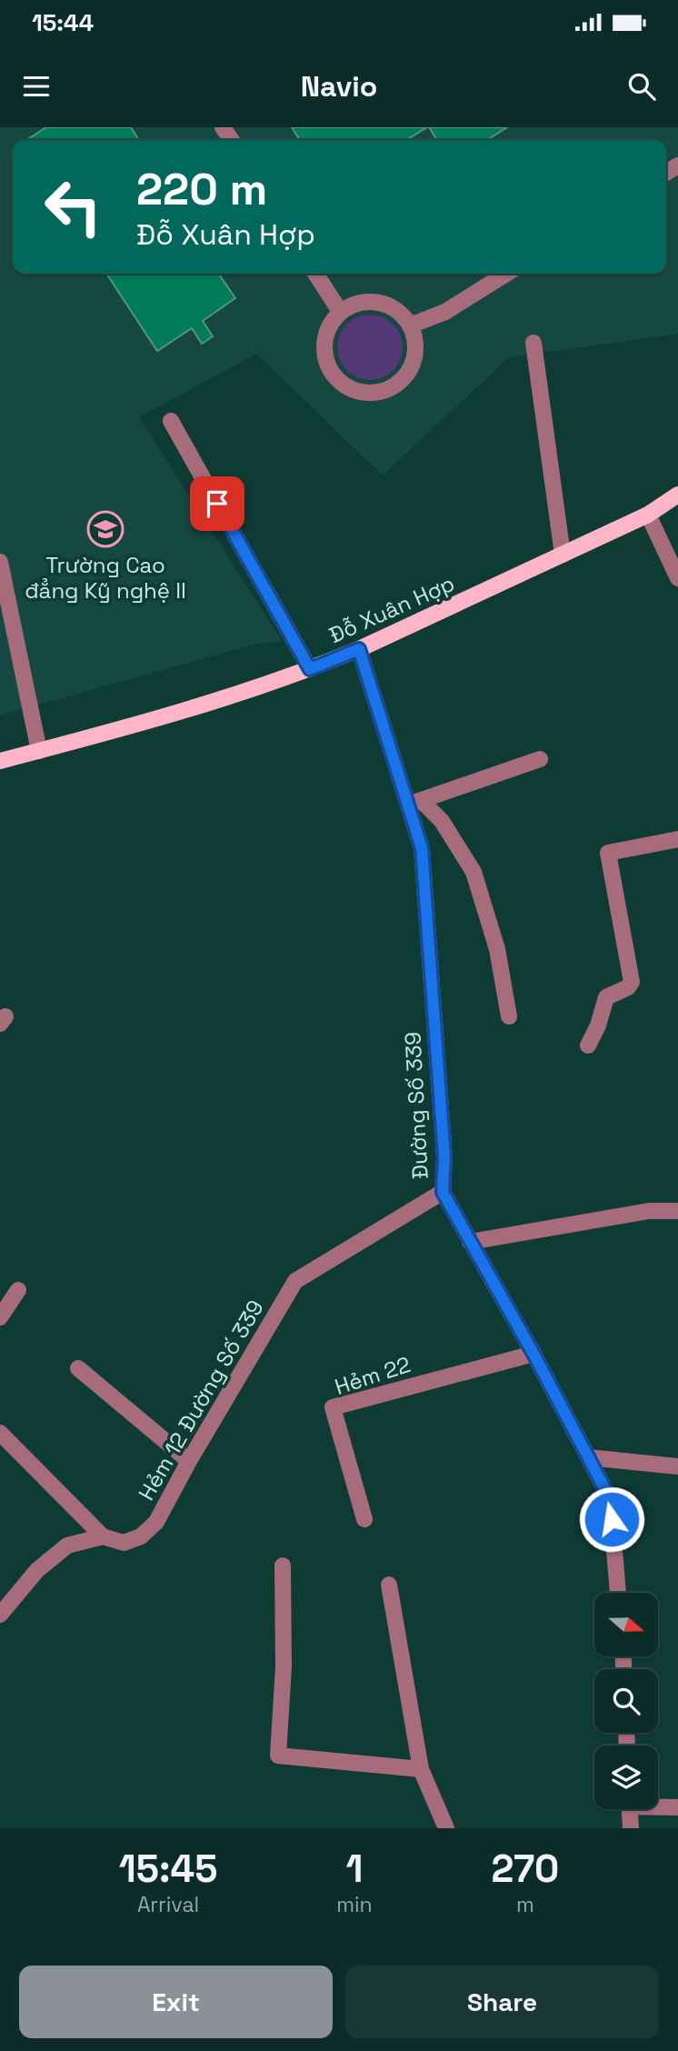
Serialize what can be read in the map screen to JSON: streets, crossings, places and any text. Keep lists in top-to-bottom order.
{
  "streets": {
    "main road": ["Đỗ Xuân Hợp"],
    "street": ["Đường Số 339", "Hẻm 22", "Hẻm 12 Đường Số 339"]
  },
  "crossings": [
    ["Đỗ Xuân Hợp", "Đường Số 339"],
    ["Đường Số 339", "Hẻm 22"],
    ["Đường Số 339", "Hẻm 12 Đường Số 339"]
  ],
  "places": {
    "school or university": ["Trường Cao đẳng Kỹ nghệ II"]
  },
  "north": "right",
  "page": {
    "status": "15:44",
    "header": "Navio",
    "turn": ["220 m", "Đỗ Xuân Hợp"],
    "eta": [
      "15:45",
      "Arrival",
      "1",
      "min",
      "270",
      "m"
    ],
    "buttons": ["Exit", "Share"]
  }
}
